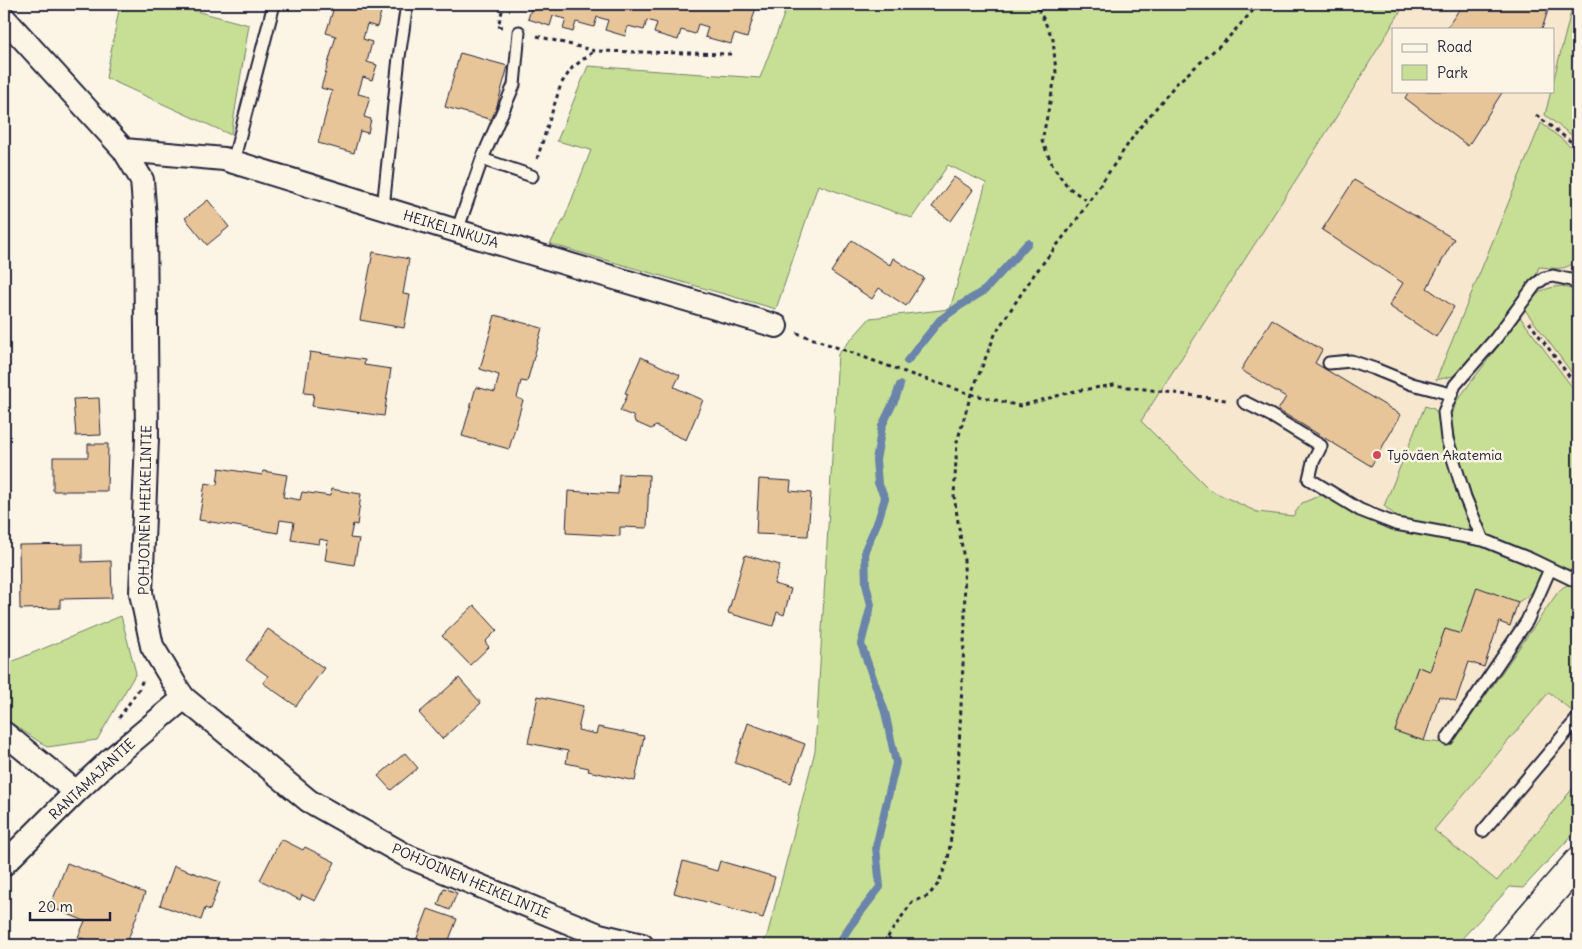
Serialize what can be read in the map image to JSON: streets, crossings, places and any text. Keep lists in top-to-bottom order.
{
  "streets": {
    "street": ["HEIKELINKUJA", "POHJOINEN HEIKELINTIE", "RANTAMAJANTIE"]
  },
  "crossings": [
    ["HEIKELINKUJA", "POHJOINEN HEIKELINTIE"],
    ["POHJOINEN HEIKELINTIE", "RANTAMAJANTIE"]
  ],
  "places": ["Työväen Akatemia"],
  "legend": ["Road", "Park"],
  "scale_bar": "20 m"
}
